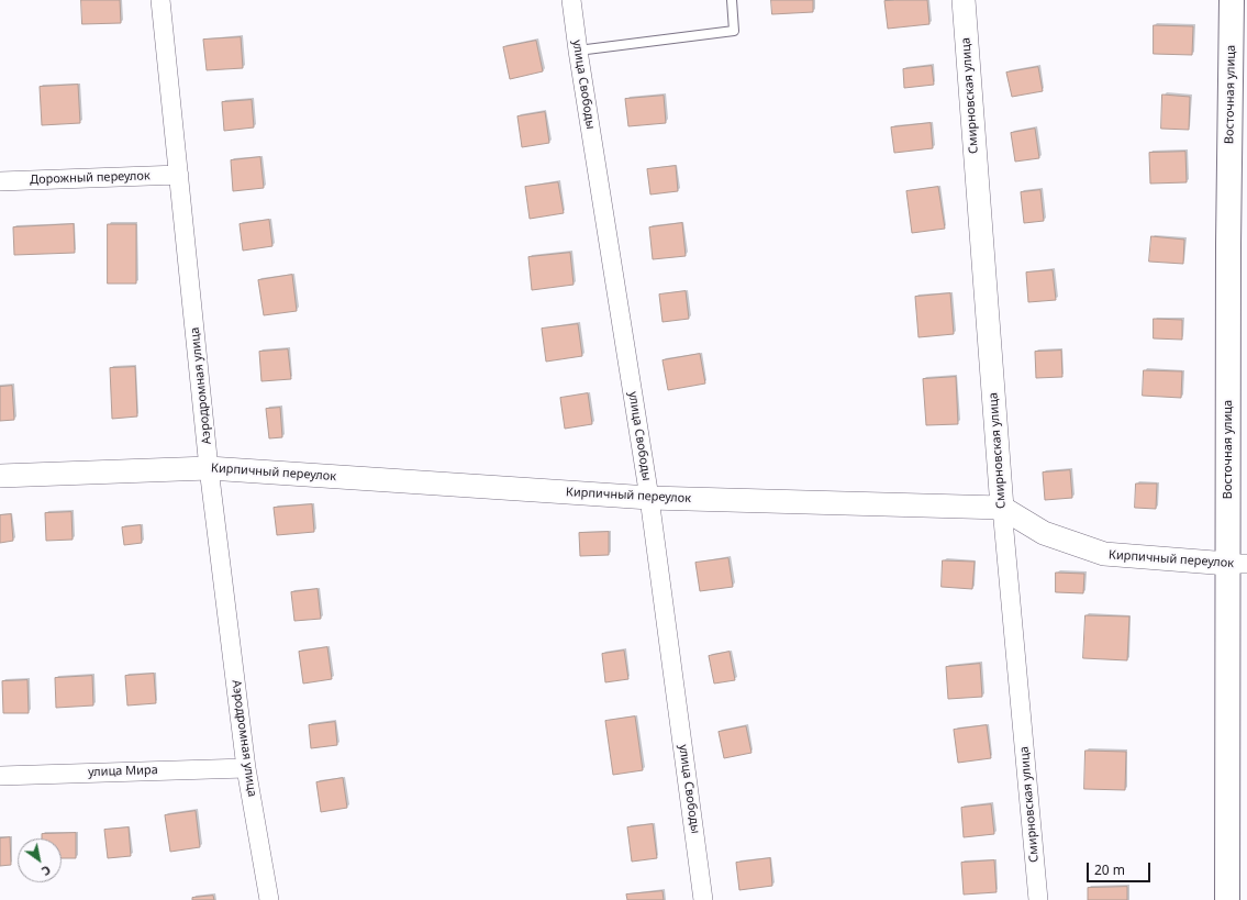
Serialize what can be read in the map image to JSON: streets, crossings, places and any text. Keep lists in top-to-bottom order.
{
  "streets": {
    "main road": ["Восточная улица"],
    "street": [
      "улица Свободы",
      "Смирновская улица",
      "Дорожный переулок",
      "Аэродромная улица",
      "Кирпичный переулок",
      "улица Мира"
    ]
  },
  "crossings": [
    ["улица Свободы", "Кирпичный переулок"],
    ["Восточная улица", "Кирпичный переулок"],
    ["Смирновская улица", "Кирпичный переулок"],
    ["Дорожный переулок", "Аэродромная улица"],
    ["Аэродромная улица", "Кирпичный переулок"],
    ["Аэродромная улица", "улица Мира"]
  ],
  "scale_bar": "20 m",
  "north": "bottom right"
}
